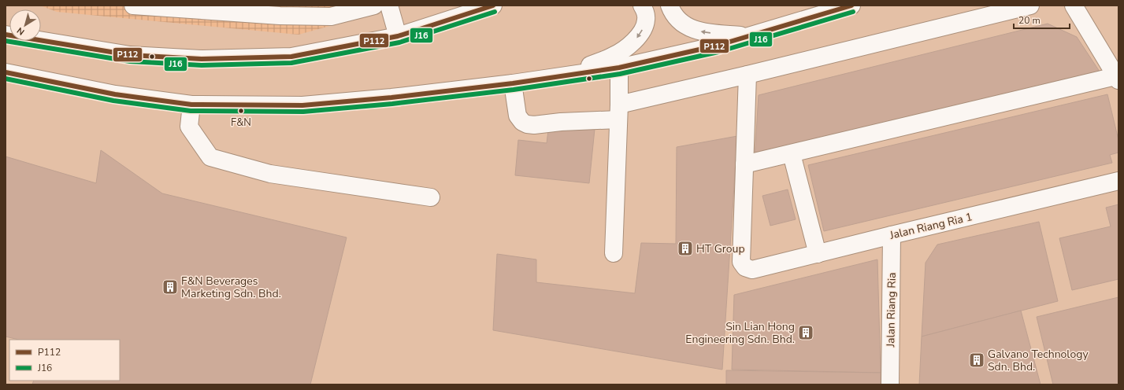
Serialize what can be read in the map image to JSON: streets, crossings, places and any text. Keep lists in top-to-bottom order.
{
  "streets": {
    "main road": ["Jalan Riang Ria 1", "Jalan Riang Ria"]
  },
  "crossings": [
    ["Jalan Riang Ria 1", "Jalan Riang Ria"]
  ],
  "places": {
    "other": ["F&N"],
    "building": [
      "HT Group",
      "F&N Beverages Marketing Sdn. Bhd.",
      "Sin Lian Hong Engineering Sdn. Bhd.",
      "Galvano Technology Sdn. Bhd."
    ]
  },
  "lines": ["transit line P112", "transit line J16"],
  "legend": ["P112", "J16"],
  "scale_bar": "20 m",
  "north": "bottom left"
}
